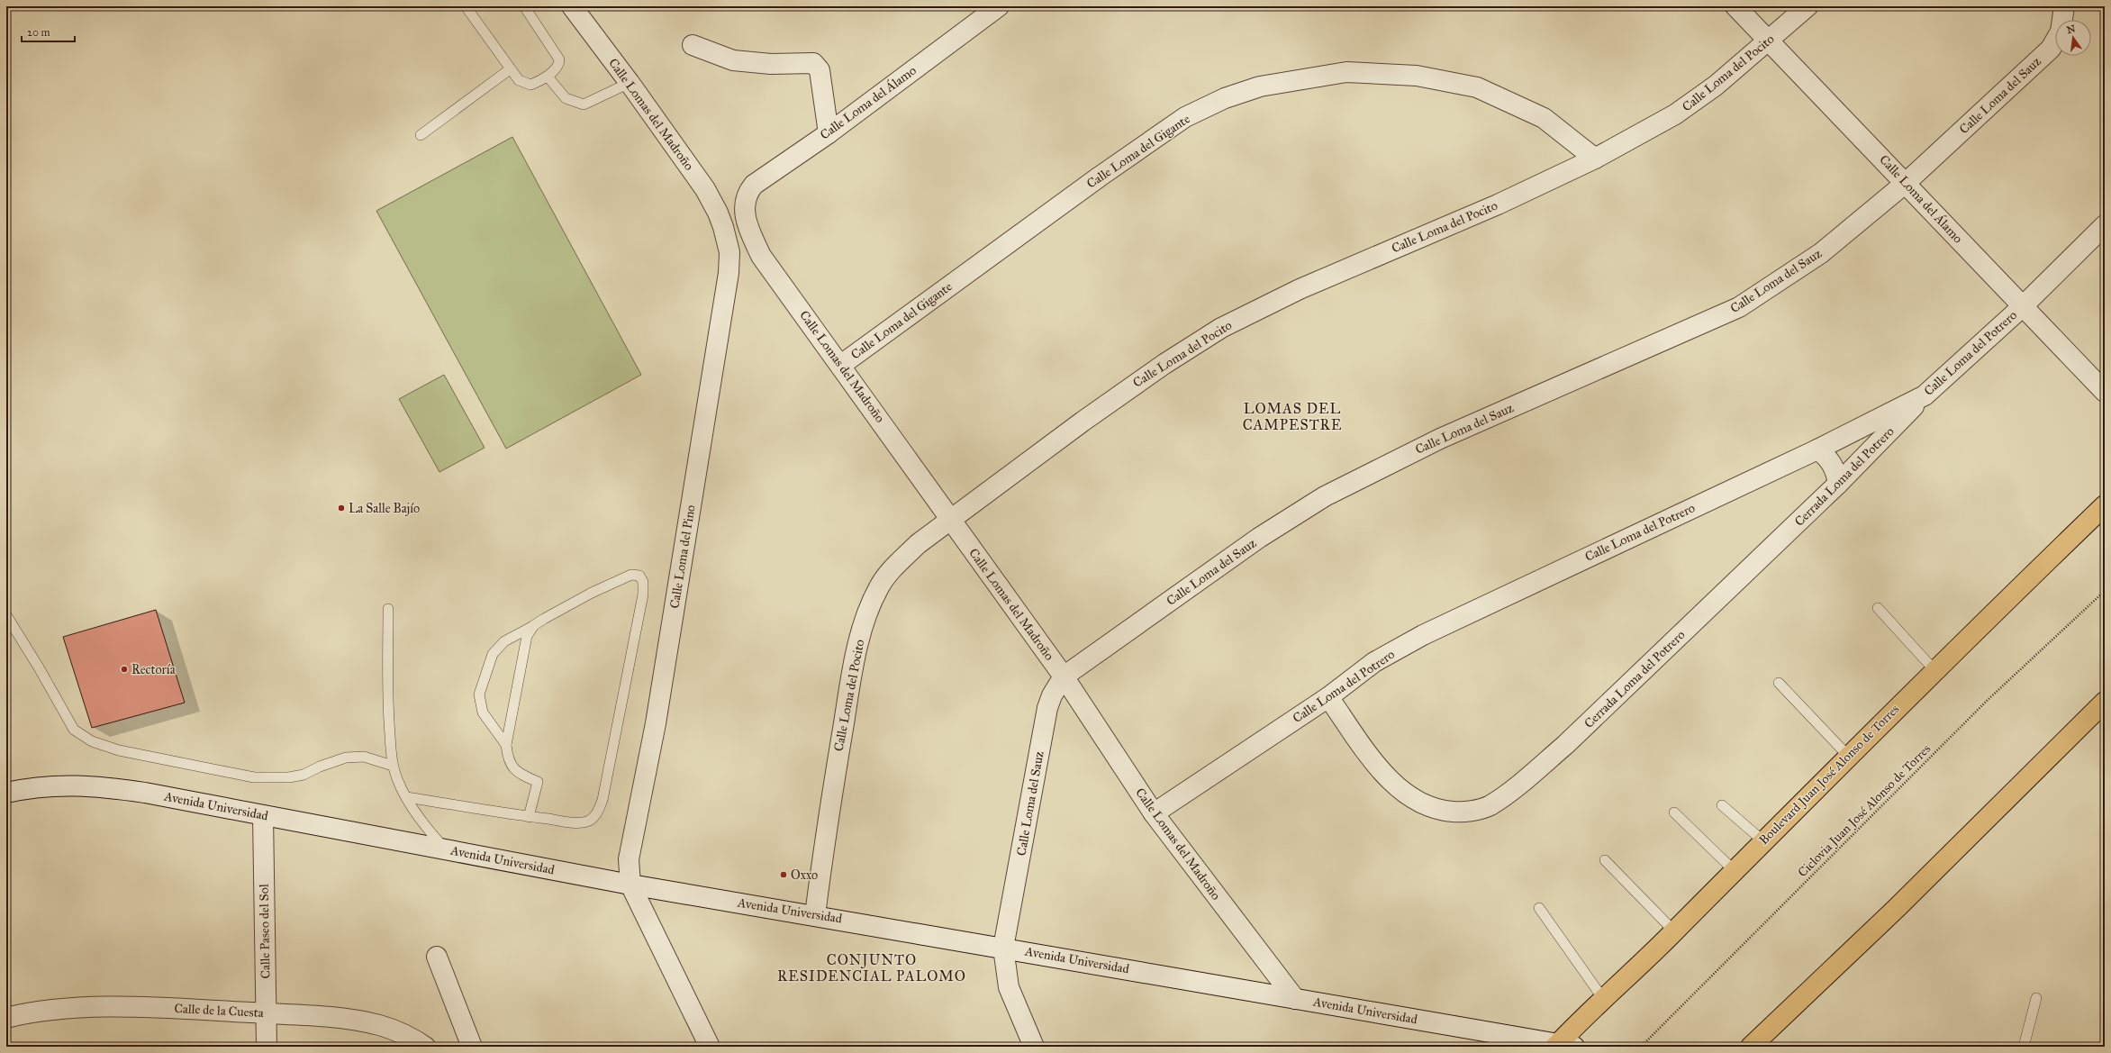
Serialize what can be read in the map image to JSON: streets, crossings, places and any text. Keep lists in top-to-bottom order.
{
  "streets": {
    "main road": ["Boulevard Juan José Alonso de Torres"],
    "street": [
      "Calle Loma del Pocito",
      "Calle Loma del Sauz",
      "Calle Loma del Álamo",
      "Calle Lomas del Madroño",
      "Calle Loma del Gigante",
      "Calle Loma del Potrero",
      "Cerrada Loma del Potrero",
      "Calle Loma del Pino",
      "Avenida Universidad",
      "Calle Paseo del Sol",
      "Calle de la Cuesta"
    ],
    "path": ["Ciclovia Juan José Alonso de Torres"]
  },
  "crossings": [
    ["Calle Loma del Pocito", "Calle Loma del Álamo"],
    ["Calle Loma del Pocito", "Calle Lomas del Madroño"],
    ["Calle Loma del Pocito", "Calle Loma del Gigante"],
    ["Calle Loma del Pocito", "Avenida Universidad"],
    ["Calle Loma del Sauz", "Calle Loma del Álamo"],
    ["Calle Loma del Sauz", "Calle Lomas del Madroño"],
    ["Calle Loma del Sauz", "Avenida Universidad"],
    ["Calle Loma del Álamo", "Calle Lomas del Madroño"],
    ["Calle Loma del Álamo", "Calle Loma del Potrero"],
    ["Calle Lomas del Madroño", "Calle Loma del Gigante"],
    ["Calle Lomas del Madroño", "Calle Loma del Potrero"],
    ["Calle Lomas del Madroño", "Calle Loma del Pino"],
    ["Calle Lomas del Madroño", "Avenida Universidad"],
    ["Calle Loma del Potrero", "Cerrada Loma del Potrero"],
    ["Calle Loma del Pino", "Avenida Universidad"],
    ["Boulevard Juan José Alonso de Torres", "Avenida Universidad"],
    ["Avenida Universidad", "Calle Paseo del Sol"],
    ["Calle Paseo del Sol", "Calle de la Cuesta"]
  ],
  "districts": ["LOMAS DEL CAMPESTRE", "CONJUNTO RESIDENCIAL PALOMO"],
  "places": ["La Salle Bajío", "Rectoría", "Oxxo"],
  "scale_bar": "20 m",
  "north": "top"
}
